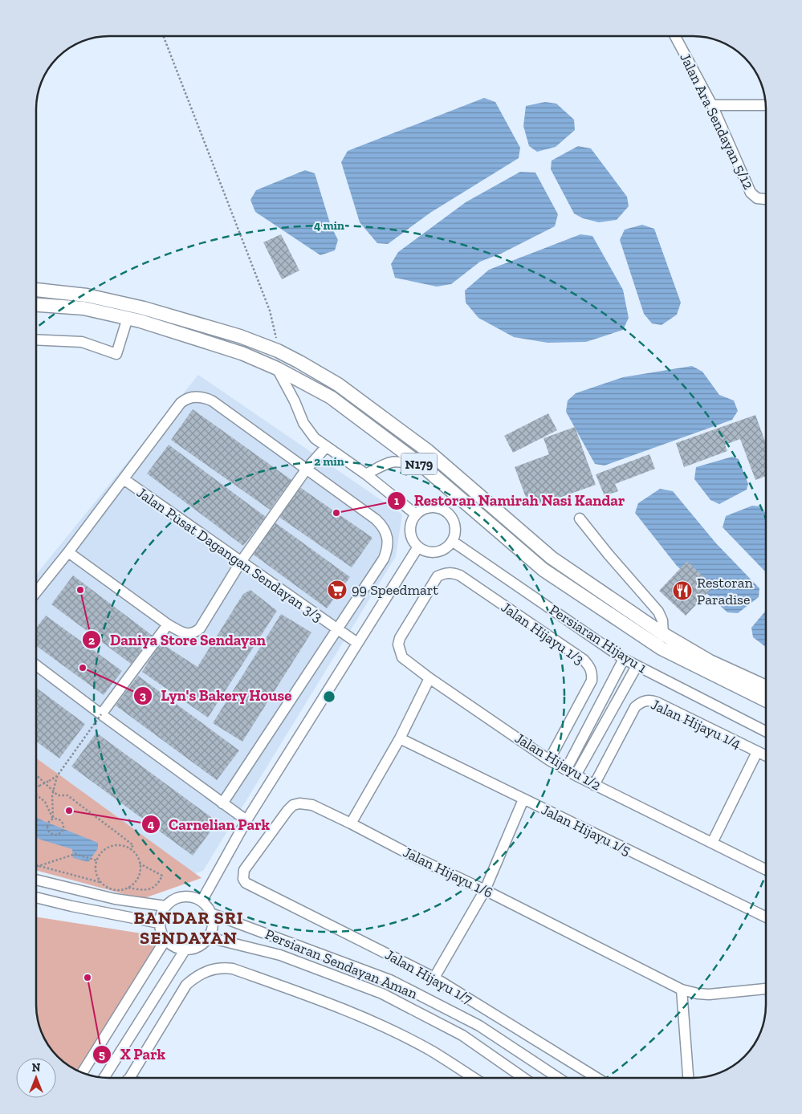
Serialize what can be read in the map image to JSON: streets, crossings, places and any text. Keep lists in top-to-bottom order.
{
  "streets": {
    "main road": ["N179"],
    "street": [
      "Jalan Ara Sendayan 5/12",
      "Jalan Pusat Dagangan Sendayan 3/3",
      "Jalan Hijayu 1/3",
      "Persiaran Hijayu 1",
      "Jalan Hijayu 1/4",
      "Jalan Hijayu 1/2",
      "Jalan Hijayu 1/5",
      "Jalan Hijayu 1/6",
      "Persiaran Sendayan Aman",
      "Jalan Hijayu 1/7"
    ]
  },
  "crossings": [
    ["Jalan Hijayu 1/3", "Jalan Hijayu 1/2"],
    ["Jalan Hijayu 1/4", "Jalan Hijayu 1/2"],
    ["Jalan Hijayu 1/6", "Jalan Hijayu 1/7"]
  ],
  "districts": ["BANDAR SRI SENDAYAN"],
  "places": {
    "other": [
      "Restoran Namirah Nasi Kandar",
      "Daniya Store Sendayan",
      "Lyn's Bakery House",
      "Carnelian Park",
      "X Park"
    ],
    "supermarket": ["99 Speedmart"],
    "restaurant": ["Restoran Paradise"]
  },
  "north": "top",
  "rings": ["4 min", "2 min"]
}
